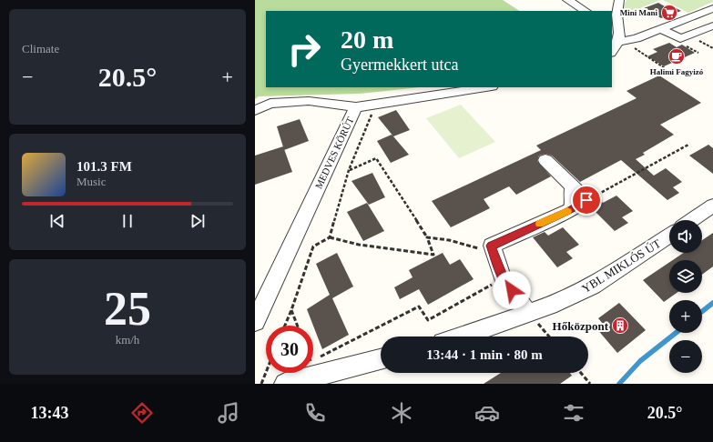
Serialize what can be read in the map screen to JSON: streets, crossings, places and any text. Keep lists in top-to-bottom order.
{
  "streets": {
    "street": ["MEDVES KÖRÚT", "YBL MIKLÓS ÚT"]
  },
  "places": {
    "supermarket": ["Mini Mani"],
    "cafe": ["Halimi Fagyizó"],
    "building": ["Hőközpont"]
  },
  "page": {
    "tile": [
      "Climate",
      ["25", "km/h"]
    ],
    "turn": ["20 m", "Gyermekkert utca"],
    "heat": ["−", "20.5°", "+"],
    "song": ["101.3 FM", "Music"],
    "map_buttons": ["+", "−"],
    "limit": "30",
    "trip": "13:44 · 1 min · 80 m",
    "tabs": ["13:43", "20.5°"]
  }
}
